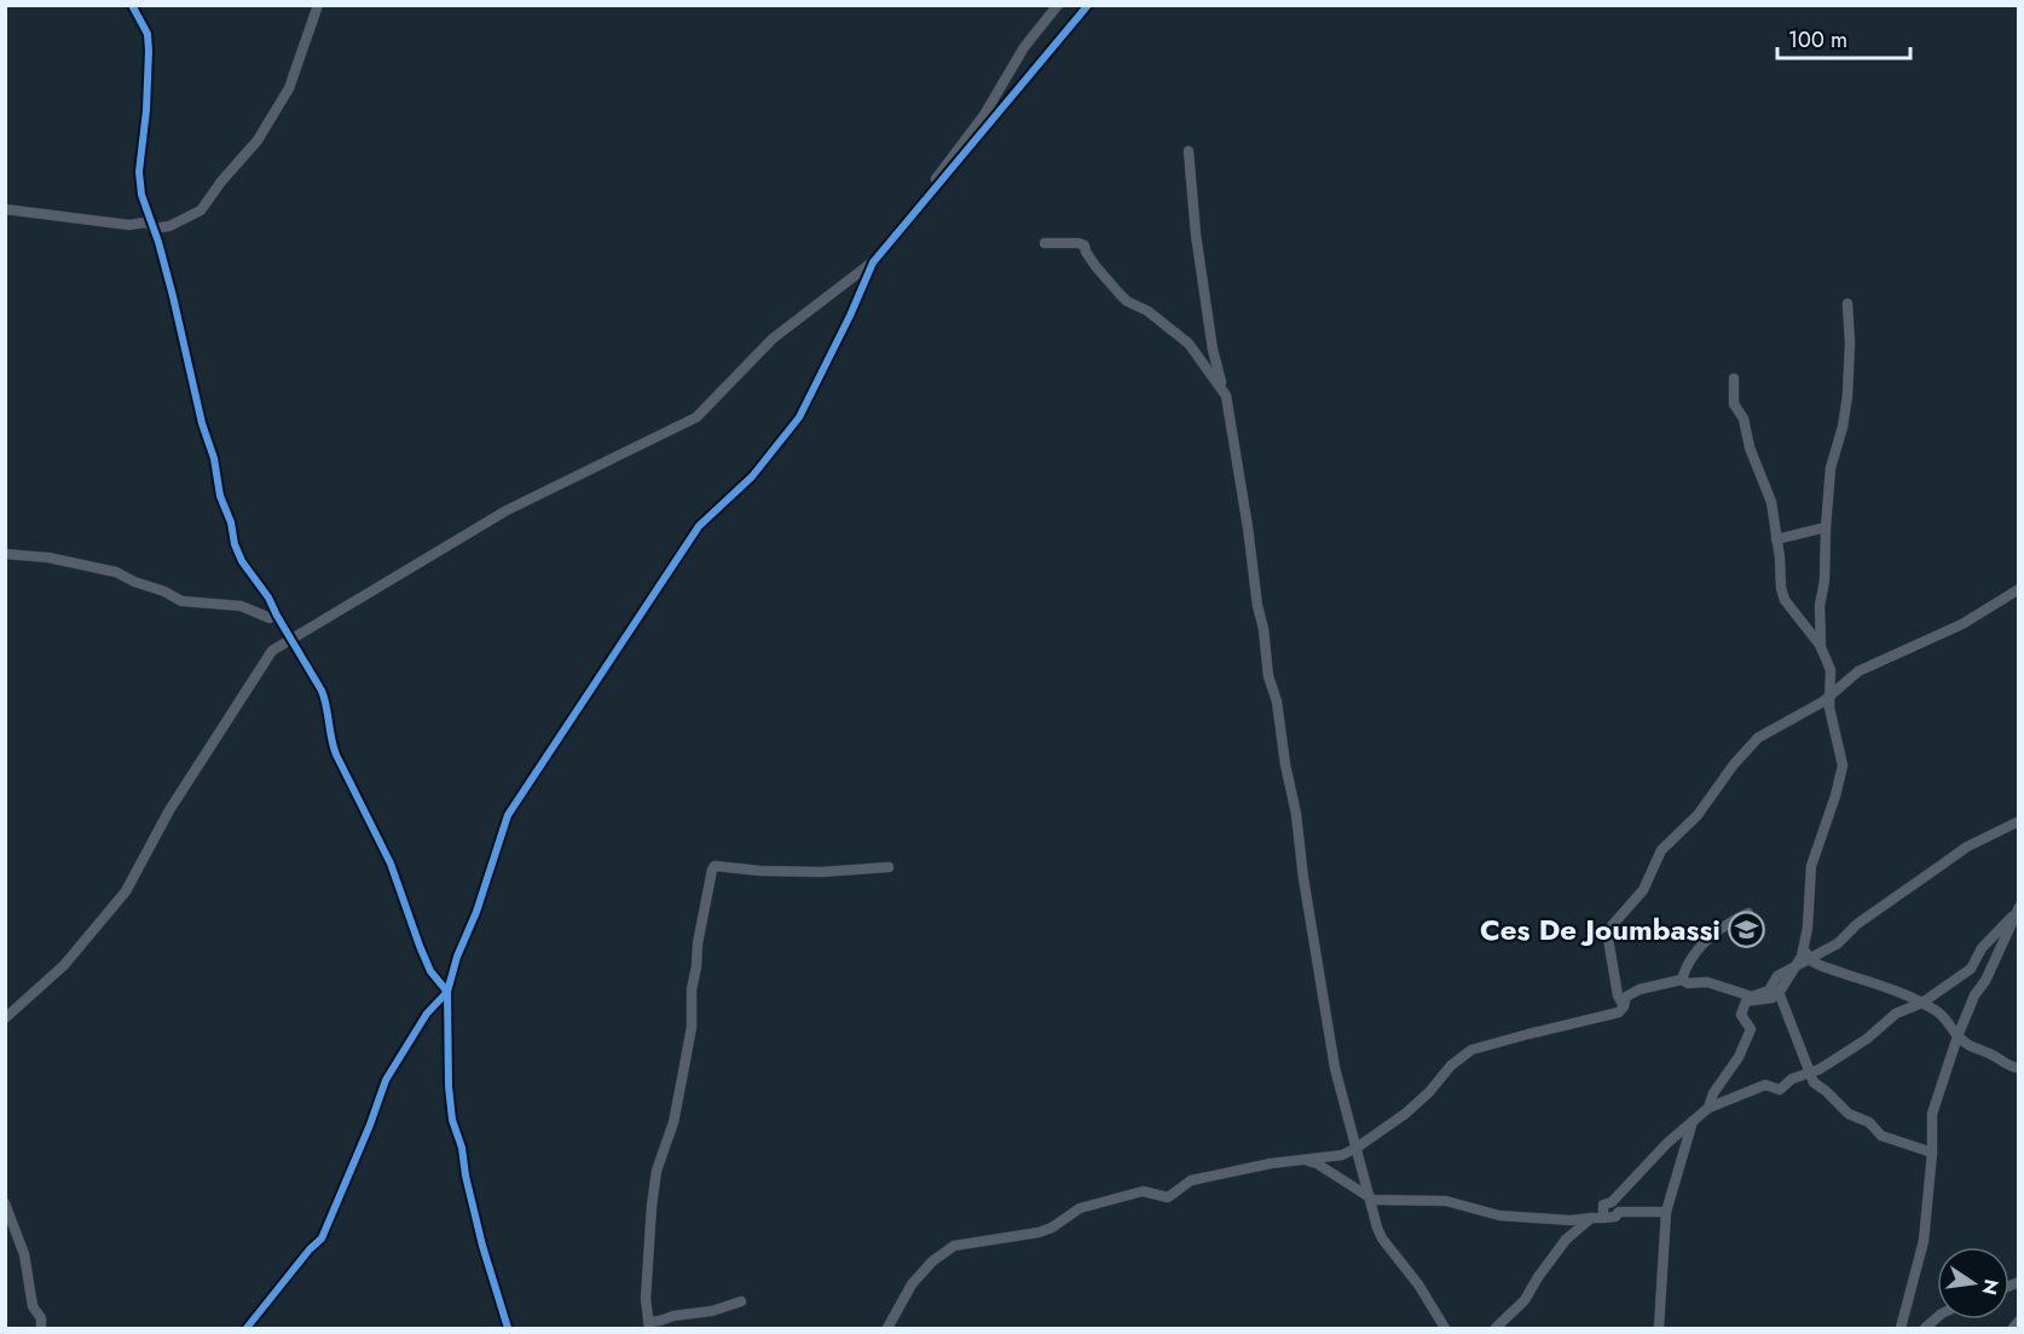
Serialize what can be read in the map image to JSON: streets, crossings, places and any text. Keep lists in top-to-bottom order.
{
  "places": {
    "school or university": ["Ces De Joumbassi"]
  },
  "scale_bar": "100 m",
  "north": "right"
}
